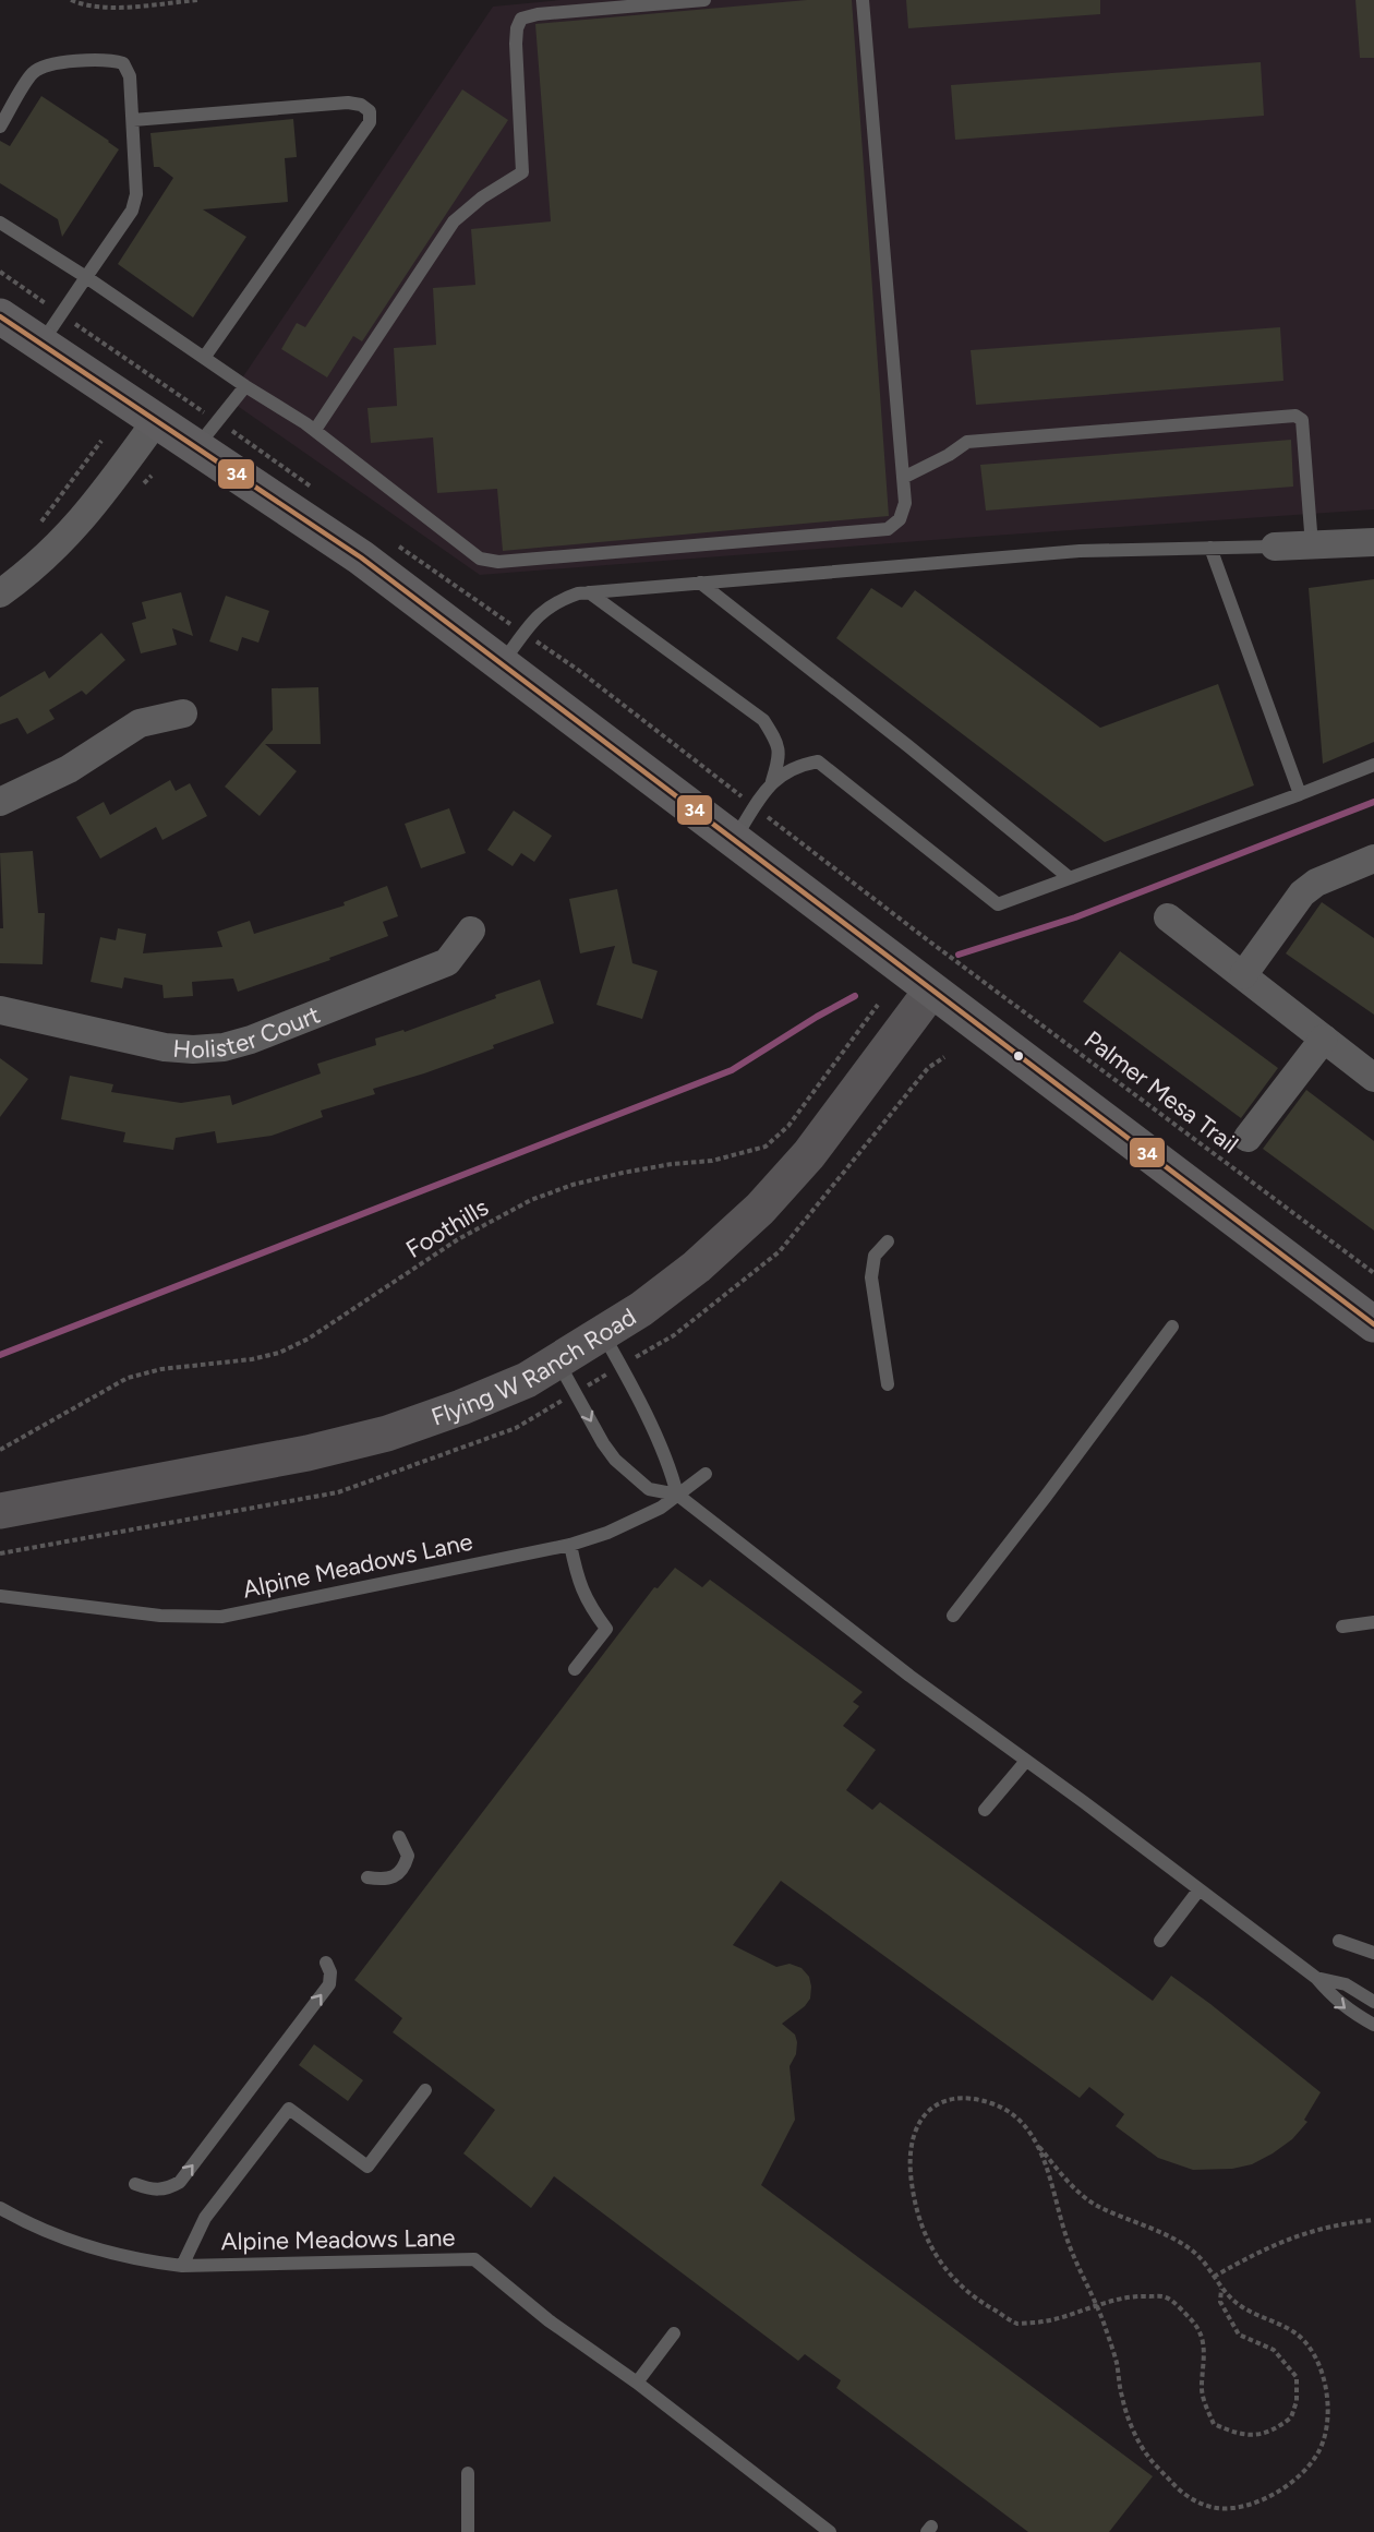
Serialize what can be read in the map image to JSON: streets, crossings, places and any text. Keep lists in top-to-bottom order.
{
  "streets": {
    "street": ["Holister Court", "Flying W Ranch Road"],
    "lane": ["Alpine Meadows Lane"],
    "path": ["Palmer Mesa Trail", "Foothills"]
  },
  "lines": ["transit line 34"]
}
